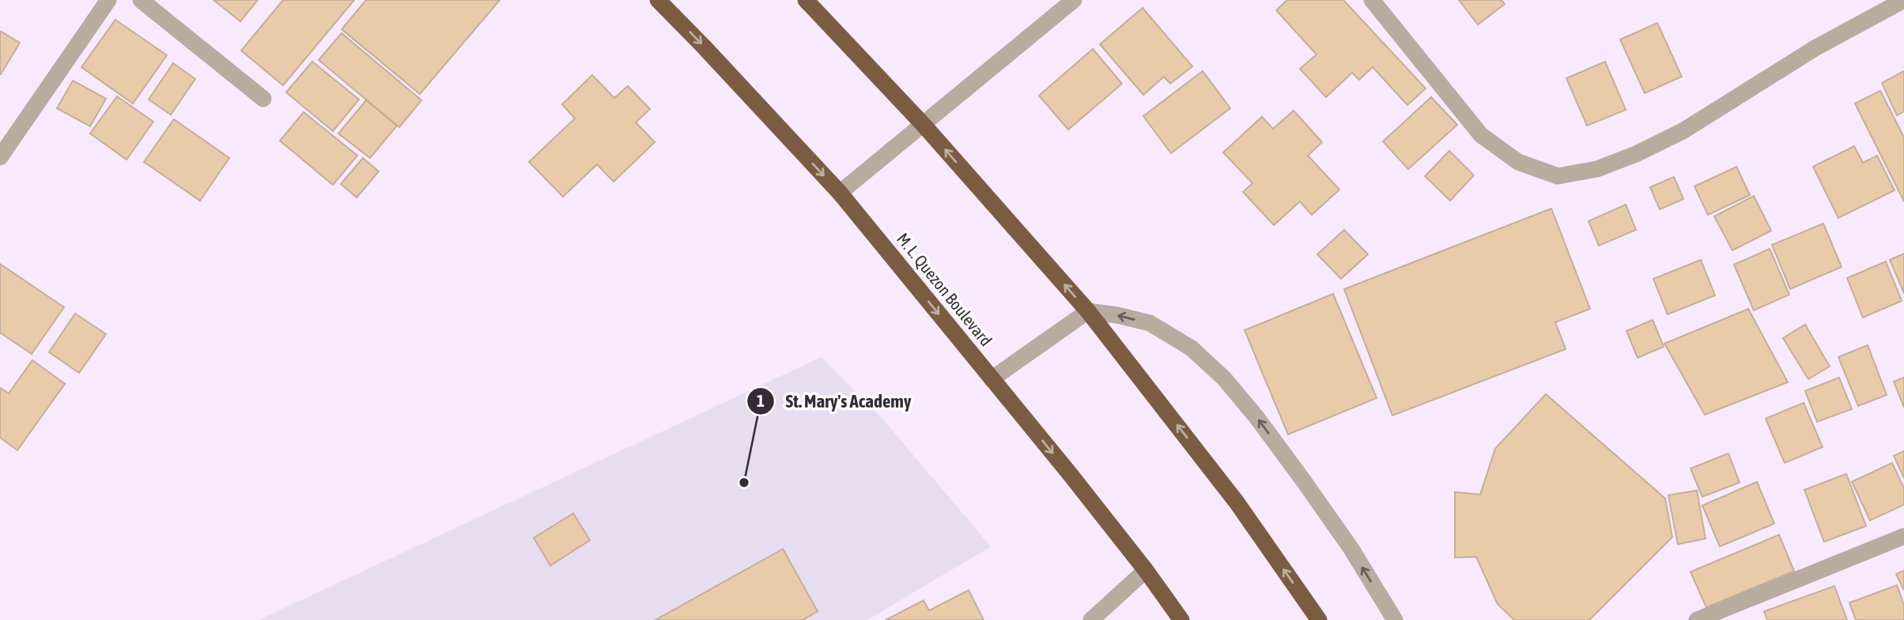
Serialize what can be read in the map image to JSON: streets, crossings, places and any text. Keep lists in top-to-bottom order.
{
  "streets": {
    "highway": ["M. L. Quezon Boulevard"]
  },
  "places": ["St. Mary's Academy"]
}
